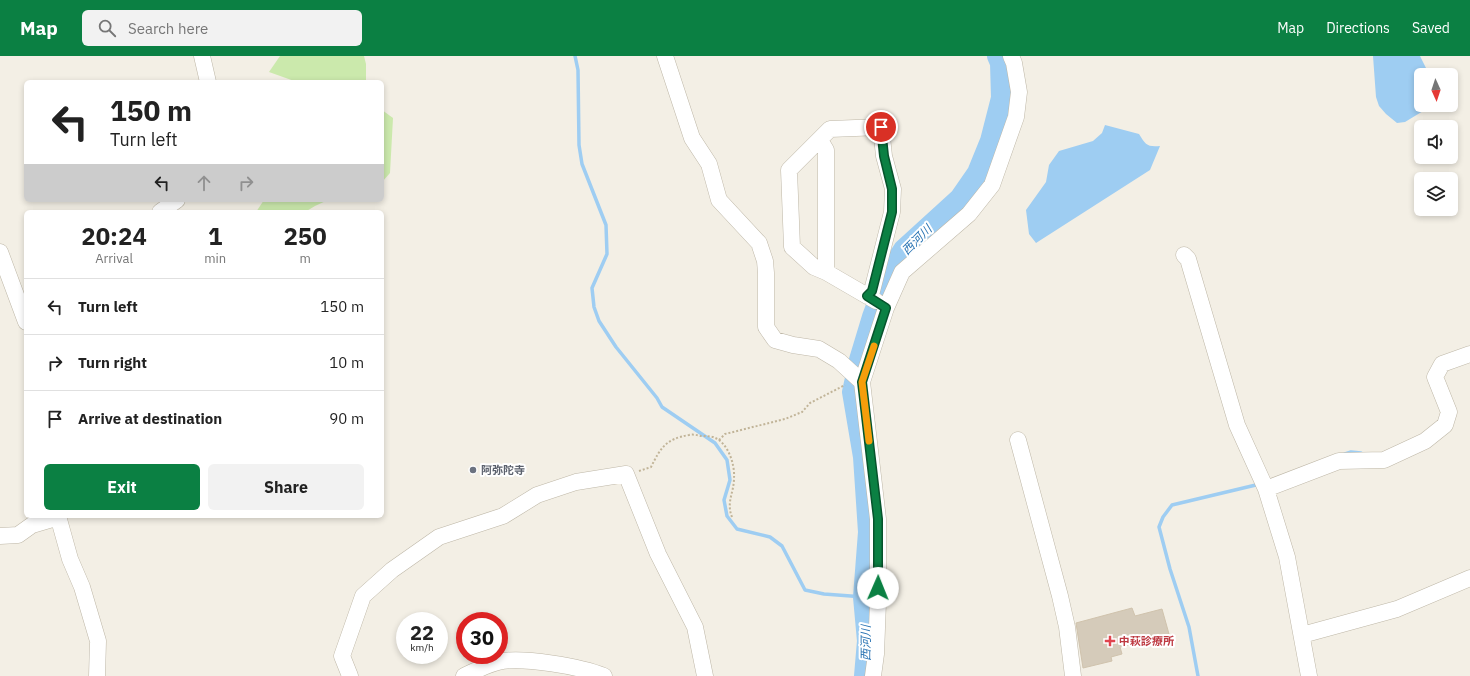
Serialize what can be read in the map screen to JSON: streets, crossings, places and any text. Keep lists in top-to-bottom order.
{
  "water": ["西河川"],
  "places": {
    "other": ["阿弥陀寺"],
    "health": ["中萩診療所"]
  },
  "north": "bottom",
  "page": {
    "header": "Map",
    "search": "Search here",
    "nav": ["Map", "Directions", "Saved"],
    "turn": ["150 m", "Turn left"],
    "eta": [
      "20:24",
      "Arrival",
      "1",
      "min",
      "250",
      "m"
    ],
    "list": [
      {
        "name": "Turn left",
        "value": "150 m"
      },
      {
        "name": "Turn right",
        "value": "10 m"
      },
      {
        "name": "Arrive at destination",
        "value": "90 m"
      }
    ],
    "buttons": ["Exit", "Share"],
    "speed": "22 km/h",
    "limit": "30"
  }
}
